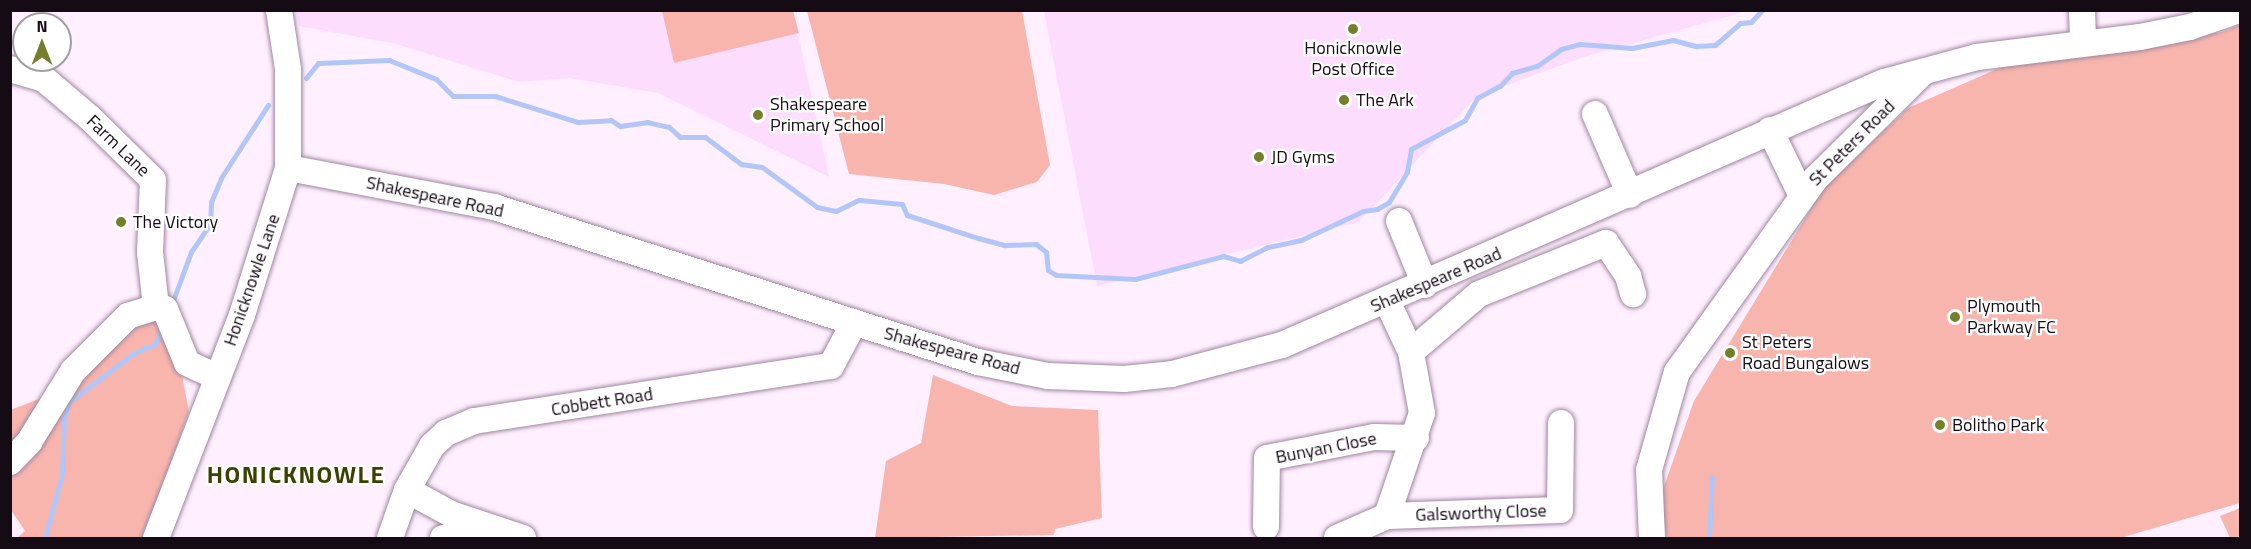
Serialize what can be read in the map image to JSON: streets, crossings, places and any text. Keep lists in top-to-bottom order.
{
  "streets": {
    "street": [
      "St Peters Road",
      "Farm Lane",
      "Shakespeare Road",
      "Honicknowle Lane",
      "Cobbett Road",
      "Bunyan Close",
      "Galsworthy Close"
    ]
  },
  "crossings": [
    ["St Peters Road", "Shakespeare Road"],
    ["Farm Lane", "Honicknowle Lane"],
    ["Shakespeare Road", "Honicknowle Lane"],
    ["Shakespeare Road", "Cobbett Road"],
    ["Shakespeare Road", "Galsworthy Close"],
    ["Bunyan Close", "Galsworthy Close"]
  ],
  "districts": ["HONICKNOWLE"],
  "places": [
    "Honicknowle Post Office",
    "The Ark",
    "Shakespeare Primary School",
    "JD Gyms",
    "The Victory",
    "Plymouth Parkway FC",
    "St Peters Road Bungalows",
    "Bolitho Park"
  ],
  "north": "top"
}
